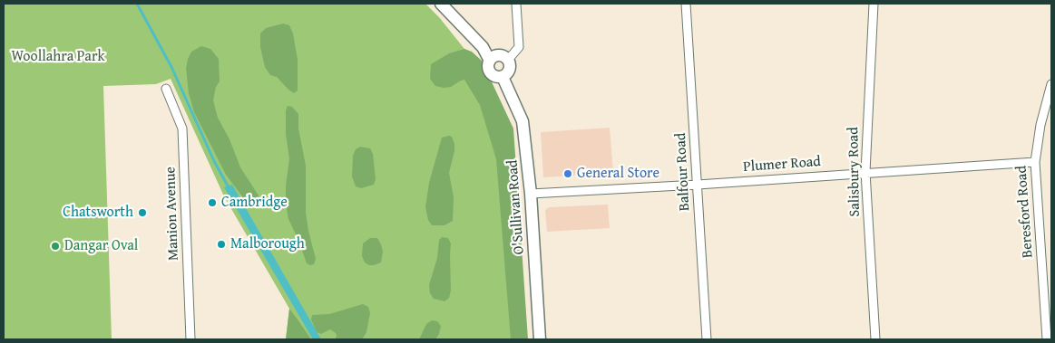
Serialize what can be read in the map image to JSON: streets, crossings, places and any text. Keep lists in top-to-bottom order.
{
  "streets": {
    "main road": ["O'Sullivan Road"],
    "street": [
      "Plumer Road",
      "Balfour Road",
      "Salisbury Road",
      "Beresford Road",
      "Manion Avenue"
    ]
  },
  "crossings": [
    ["Plumer Road", "Balfour Road"],
    ["Plumer Road", "Salisbury Road"],
    ["Plumer Road", "O'Sullivan Road"],
    ["Plumer Road", "Beresford Road"]
  ],
  "parks": ["Woollahra Park"],
  "places": [
    "General Store",
    "Cambridge",
    "Chatsworth",
    "Malborough",
    "Dangar Oval"
  ]
}
